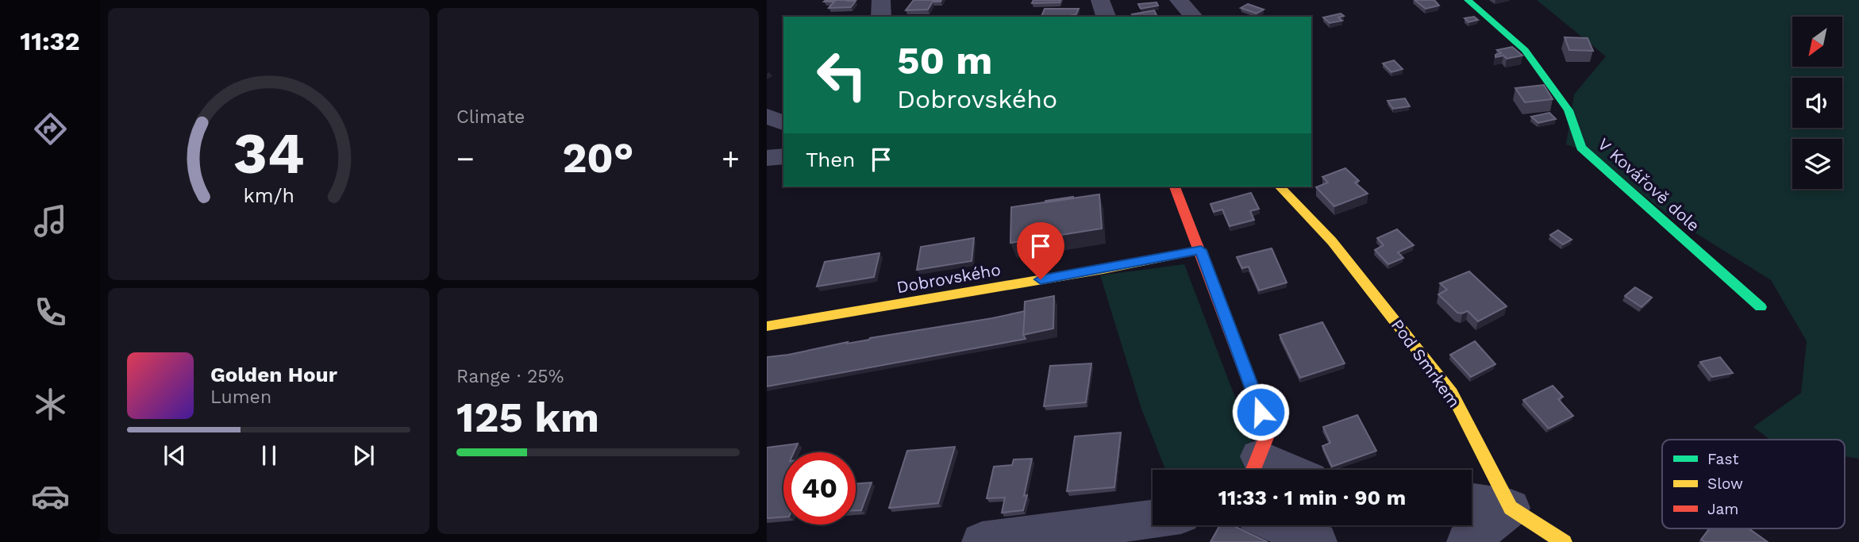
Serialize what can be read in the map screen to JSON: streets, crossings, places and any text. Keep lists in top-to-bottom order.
{
  "streets": {
    "street": ["V Kovářově dole", "Dobrovského", "Pod Smrkem"]
  },
  "legend": ["Fast", "Slow", "Jam"],
  "north": "bottom left",
  "page": {
    "tabs": "11:32",
    "tile": [
      "Climate",
      ["Range · 25%", "125 km"]
    ],
    "turn": ["50 m", "Dobrovského"],
    "then": "Then",
    "heat": ["−", "20°", "+"],
    "song": ["Golden Hour", "Lumen"],
    "limit": "40",
    "trip": "11:33 · 1 min · 90 m",
    "gauge": ["34", "km/h"]
  }
}
